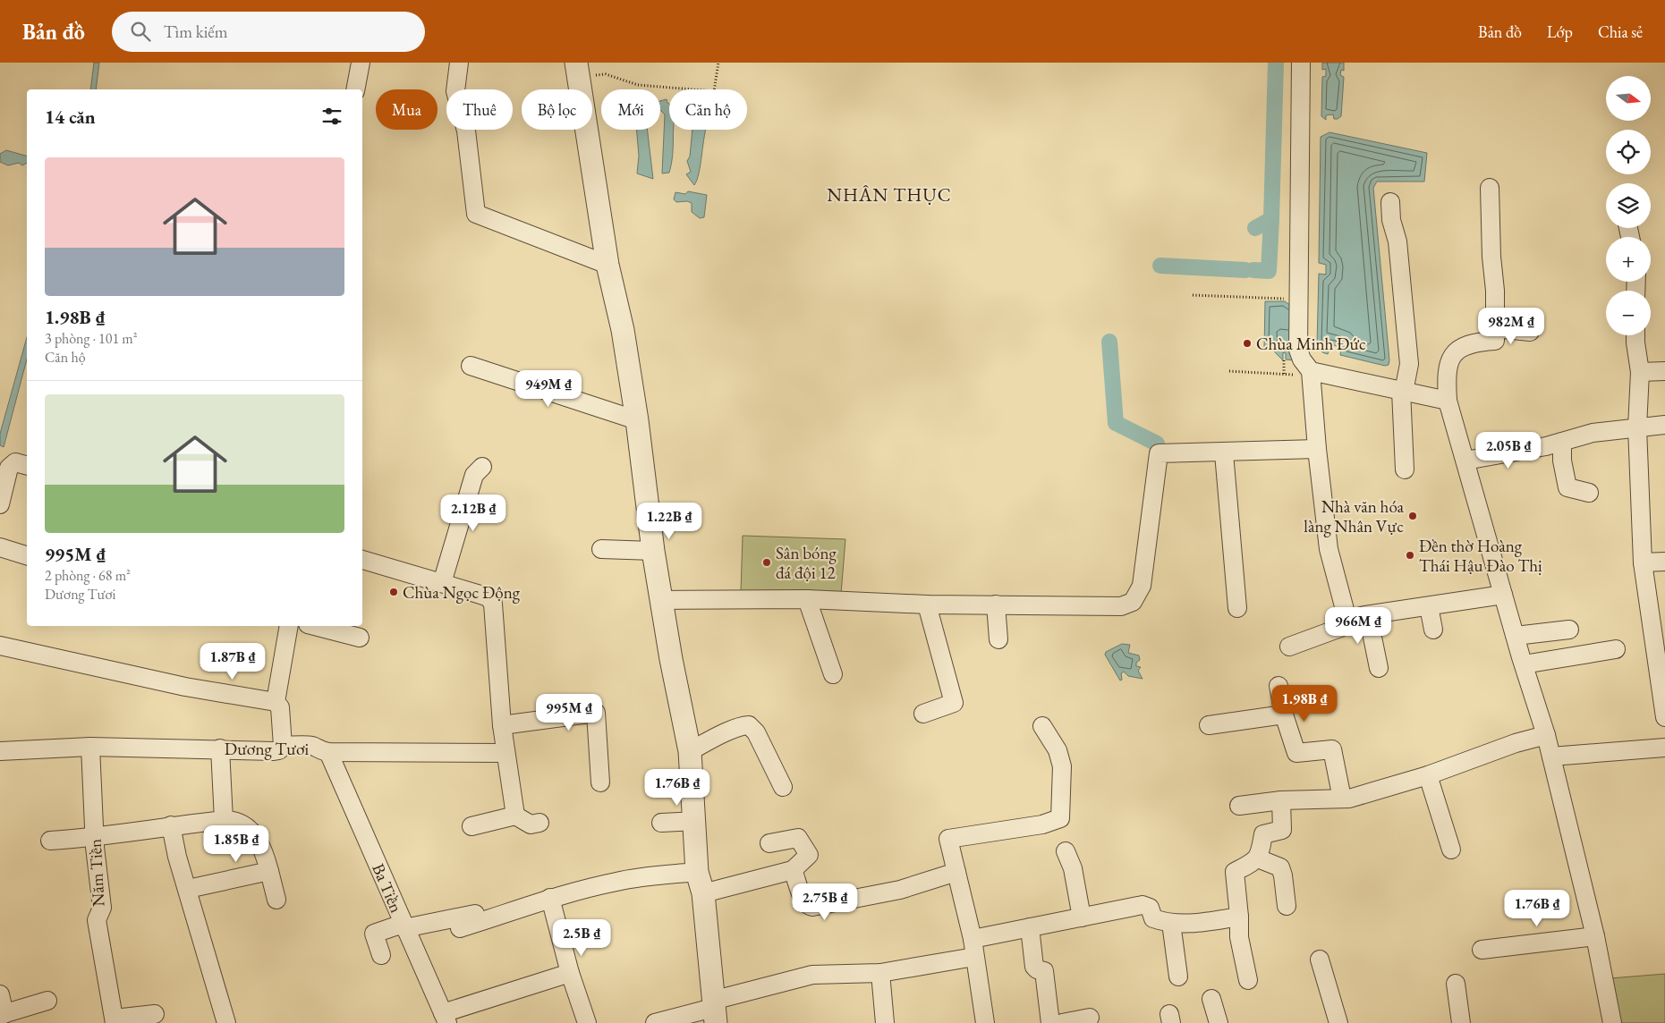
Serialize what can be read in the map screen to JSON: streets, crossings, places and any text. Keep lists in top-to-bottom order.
{
  "streets": {
    "street": ["Dương Tươi", "Năm Tiền", "Ba Tiền"]
  },
  "crossings": [
    ["Dương Tươi", "Năm Tiền"],
    ["Dương Tươi", "Ba Tiền"]
  ],
  "districts": ["NHÂN THỤC"],
  "places": [
    "Chùa Minh Đức",
    "Nhà văn hóa làng Nhân Vực",
    "Đền thờ Hoàng Thái Hậu Đào Thị",
    "Sân bóng đá đội 12",
    "Chùa Ngọc Động"
  ],
  "north": "right",
  "page": {
    "header": "Bản đồ",
    "search": "Tìm kiếm",
    "nav": ["Bản đồ", "Lớp", "Chia sẻ"],
    "map_buttons": ["+", "−"],
    "chip": [
      "Mua",
      "Thuê",
      "Bộ lọc",
      "Mới",
      "Căn hộ"
    ],
    "heading": "14 căn",
    "list": [
      {
        "name": "1.98B ₫",
        "note": "3 phòng · 101 m² · Căn hộ"
      },
      {
        "name": "995M ₫",
        "note": "2 phòng · 68 m² · Dương Tươi"
      }
    ],
    "price": [
      "982M ₫",
      "949M ₫",
      "2.05B ₫",
      "2.12B ₫",
      "1.22B ₫",
      "966M ₫",
      "1.87B ₫",
      "1.98B ₫",
      "995M ₫",
      "1.76B ₫",
      "1.85B ₫",
      "2.75B ₫",
      "1.76B ₫",
      "2.5B ₫"
    ]
  }
}
